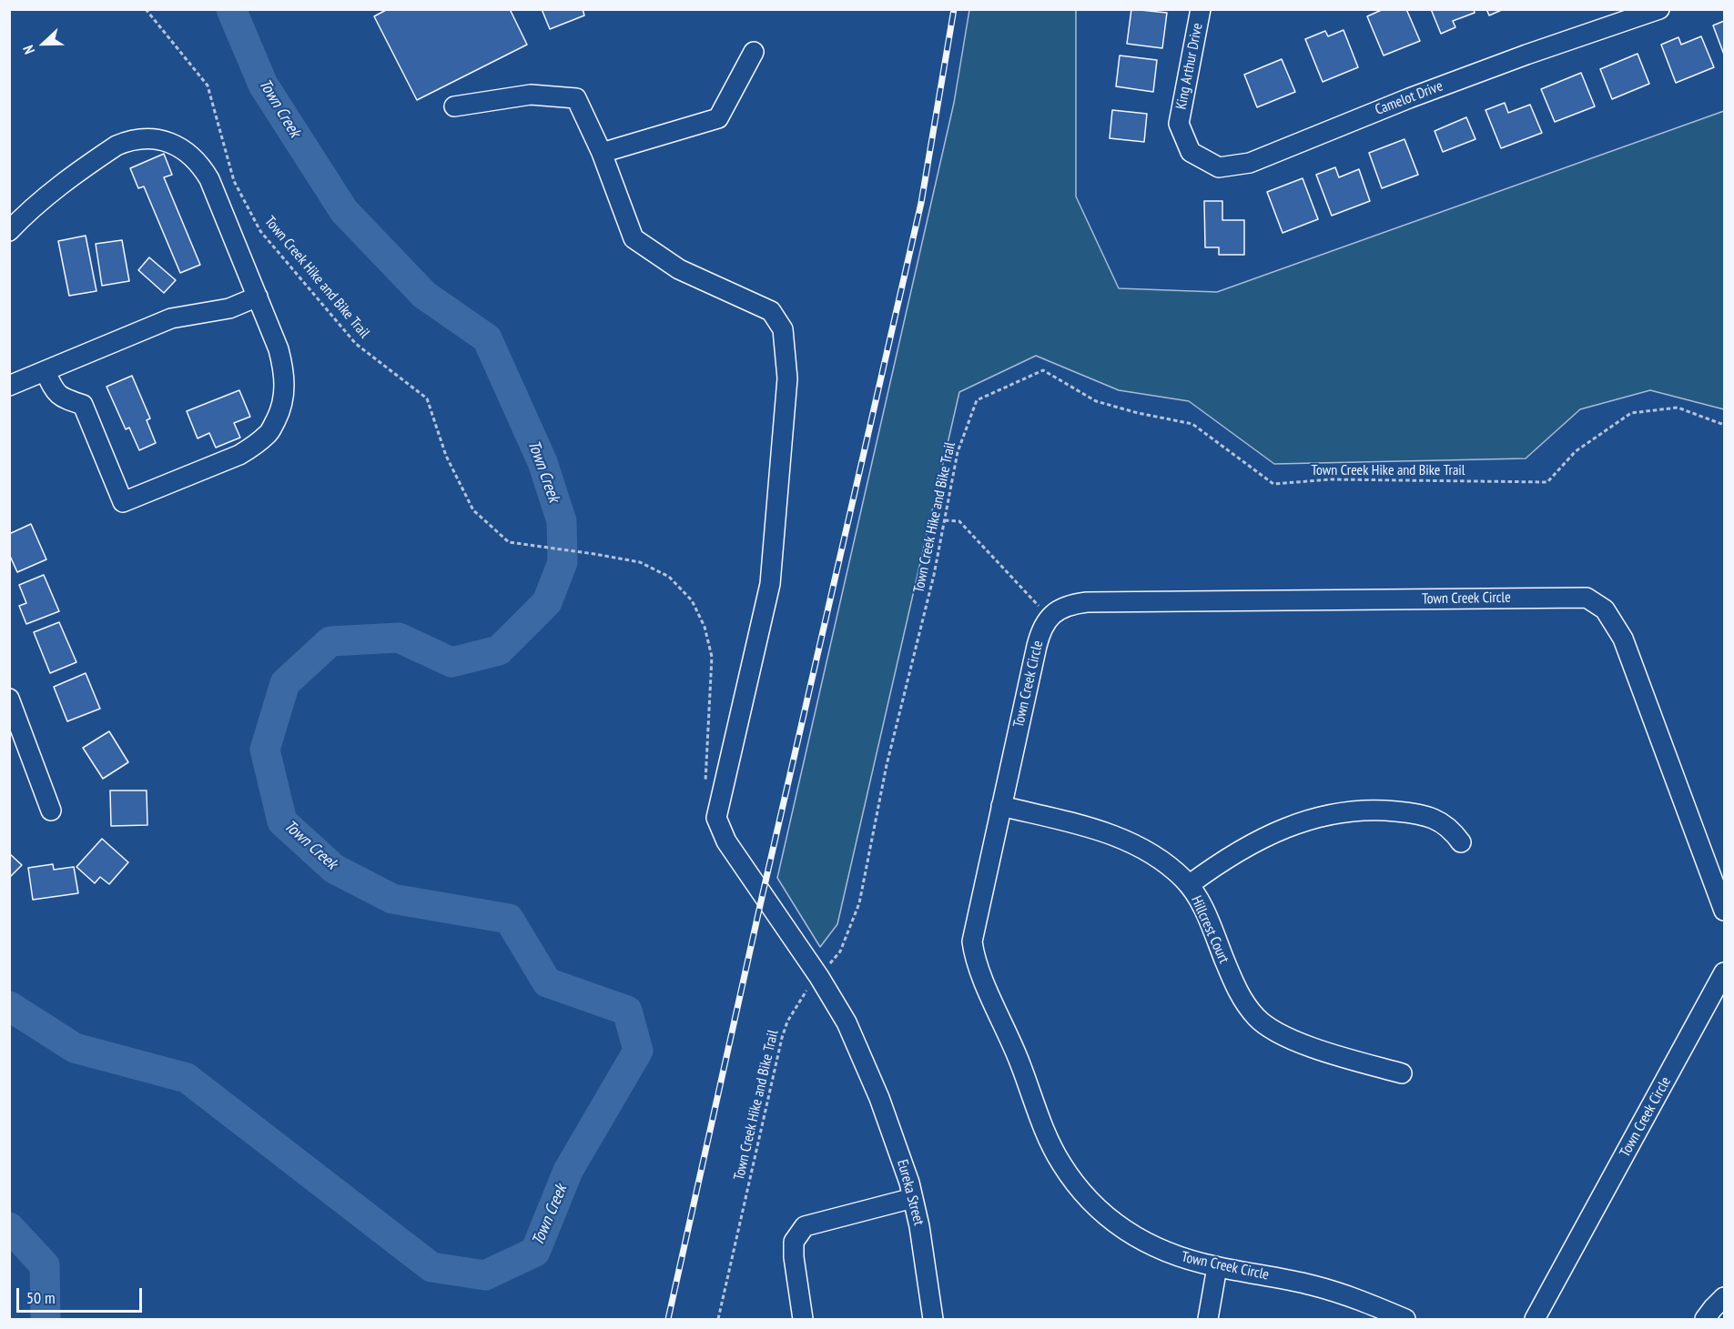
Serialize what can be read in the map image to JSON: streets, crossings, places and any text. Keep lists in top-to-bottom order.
{
  "streets": {
    "street": [
      "King Arthur Drive",
      "Camelot Drive",
      "Town Creek Circle",
      "Hillcrest Court",
      "Eureka Street"
    ],
    "path": ["Town Creek Hike and Bike Trail"]
  },
  "crossings": [
    ["King Arthur Drive", "Camelot Drive"],
    ["Town Creek Hike and Bike Trail", "Eureka Street"],
    ["Town Creek Circle", "Hillcrest Court"]
  ],
  "water": ["Town Creek"],
  "scale_bar": "50 m",
  "north": "left"
}
